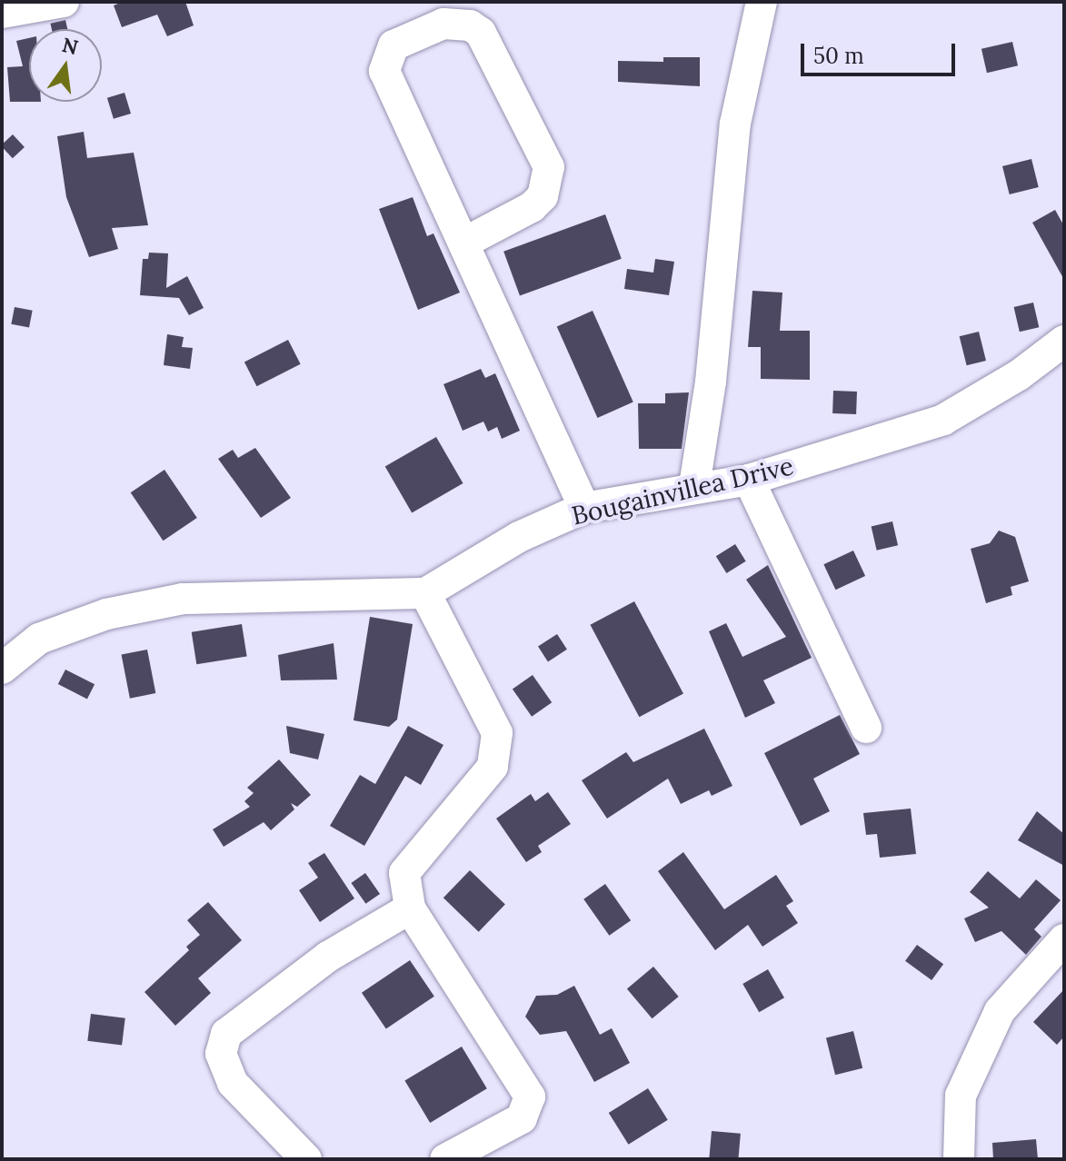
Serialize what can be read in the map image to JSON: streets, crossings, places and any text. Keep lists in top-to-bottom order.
{
  "streets": {
    "street": ["Bougainvillea Drive"]
  },
  "scale_bar": "50 m",
  "north": "top"
}
